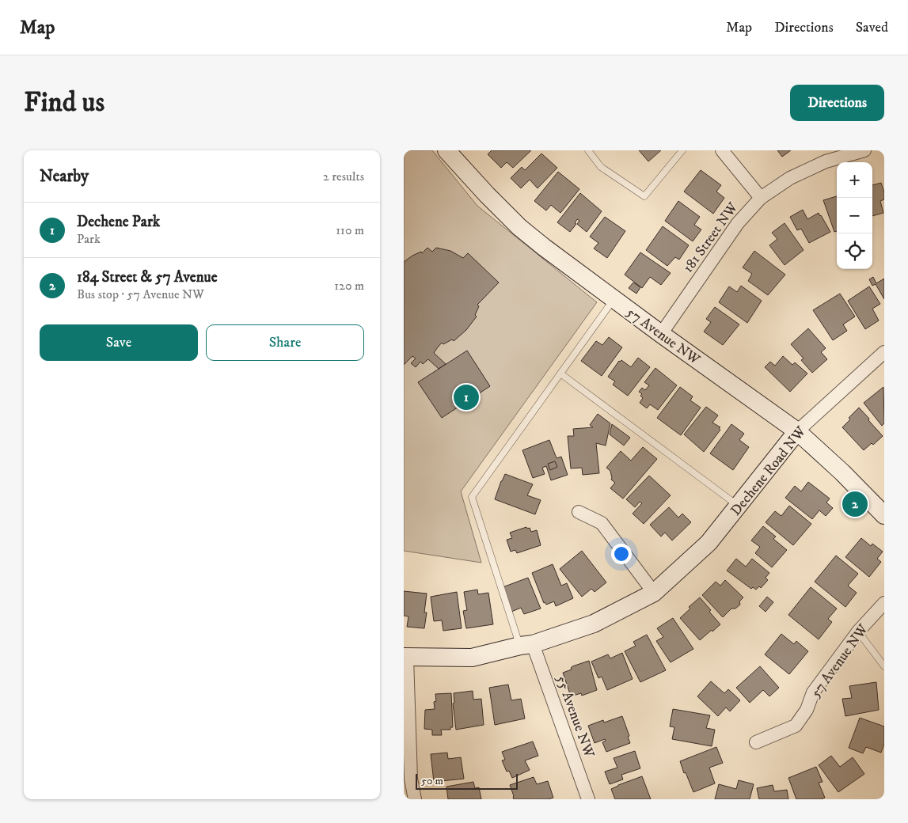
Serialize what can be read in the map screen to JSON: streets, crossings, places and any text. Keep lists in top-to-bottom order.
{
  "streets": {
    "street": [
      "181 Street NW",
      "57 Avenue NW",
      "Dechene Road NW",
      "55 Avenue NW"
    ]
  },
  "crossings": [
    ["181 Street NW", "57 Avenue NW"],
    ["57 Avenue NW", "Dechene Road NW"],
    ["Dechene Road NW", "55 Avenue NW"]
  ],
  "scale_bar": "50 m",
  "page": {
    "header": "Map",
    "nav": ["Map", "Directions", "Saved"],
    "buttons": [
      "Directions",
      ["Save", "Share"]
    ],
    "title": "Find us",
    "heading": ["Nearby", "2 results"],
    "map_buttons": ["+", "−"],
    "list": [
      {
        "mark": "1",
        "name": "Dechene Park",
        "note": "Park",
        "value": "110 m"
      },
      {
        "mark": "2",
        "name": "184 Street & 57 Avenue",
        "note": "Bus stop · 57 Avenue NW",
        "value": "120 m"
      }
    ],
    "pins": ["1", "2"],
    "scale": "50 m"
  }
}
